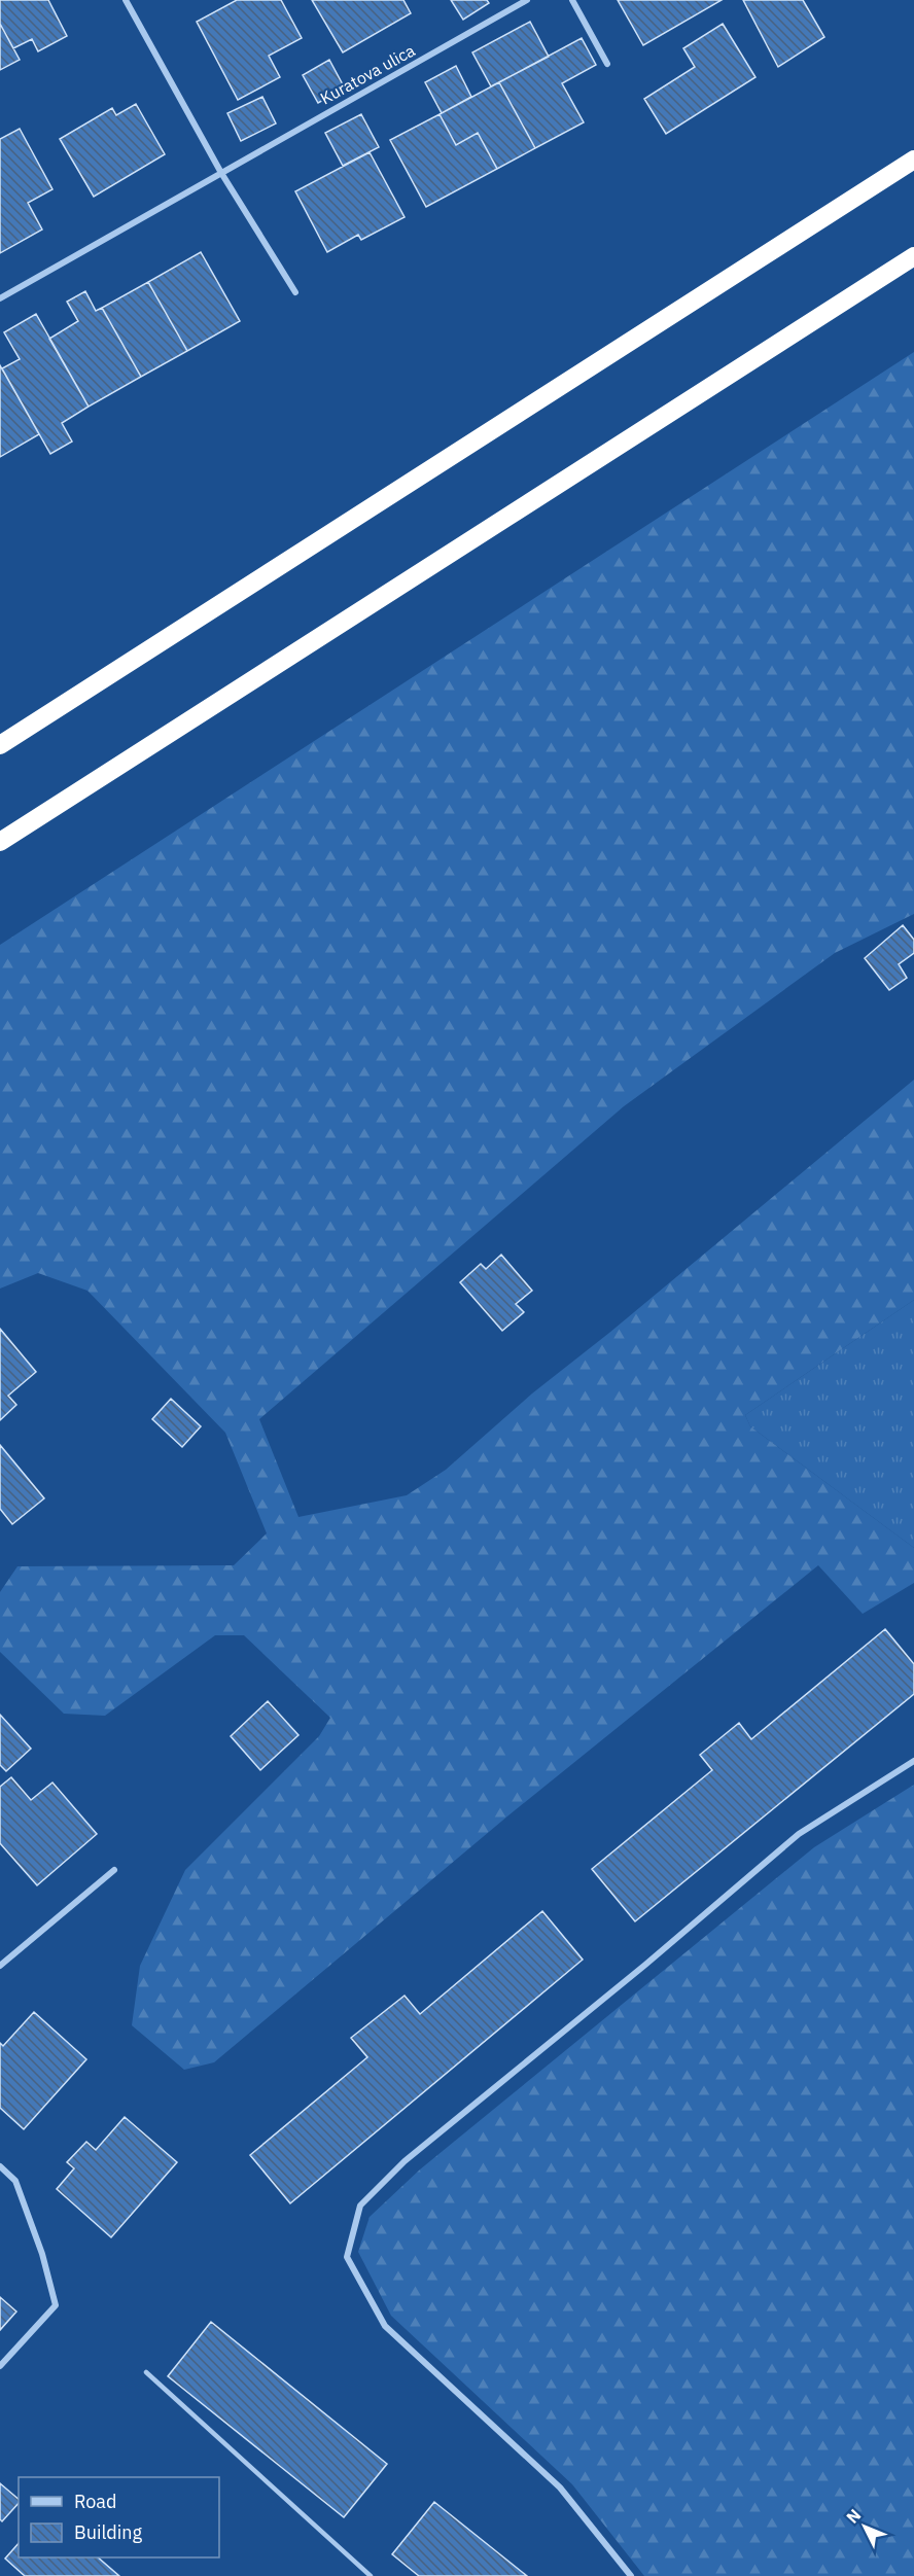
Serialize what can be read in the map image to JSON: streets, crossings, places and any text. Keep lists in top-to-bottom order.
{
  "streets": {
    "street": ["Kuratova ulica"]
  },
  "legend": ["Road", "Building"],
  "north": "top left"
}
